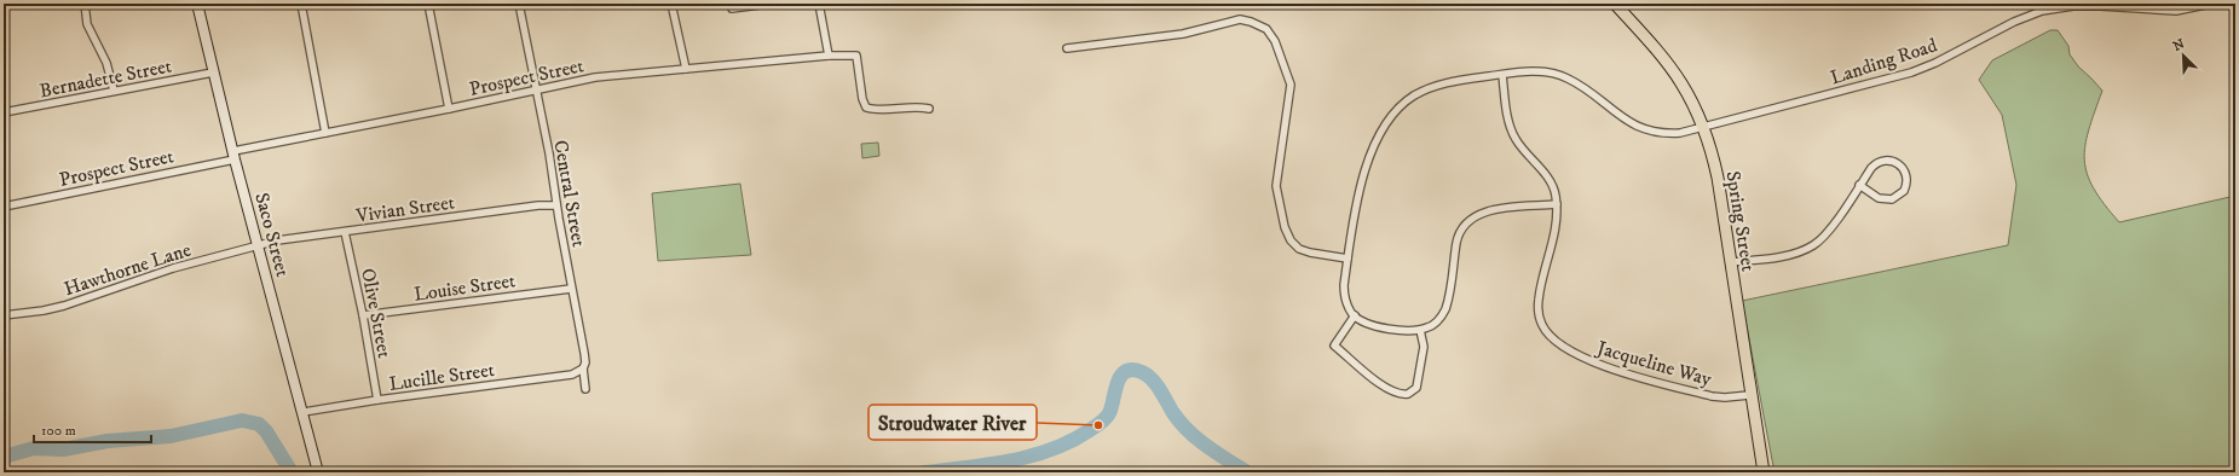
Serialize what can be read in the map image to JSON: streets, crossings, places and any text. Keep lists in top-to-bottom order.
{
  "streets": {
    "main road": ["Spring Street", "Saco Street"],
    "street": [
      "Landing Road",
      "Prospect Street",
      "Bernadette Street",
      "Central Street",
      "Vivian Street",
      "Hawthorne Lane",
      "Louise Street",
      "Olive Street",
      "Jacqueline Way",
      "Lucille Street"
    ]
  },
  "crossings": [
    ["Landing Road", "Spring Street"],
    ["Landing Road", "Jacqueline Way"],
    ["Prospect Street", "Central Street"],
    ["Prospect Street", "Saco Street"],
    ["Bernadette Street", "Saco Street"],
    ["Central Street", "Vivian Street"],
    ["Central Street", "Louise Street"],
    ["Central Street", "Lucille Street"],
    ["Vivian Street", "Saco Street"],
    ["Vivian Street", "Hawthorne Lane"],
    ["Vivian Street", "Olive Street"],
    ["Spring Street", "Jacqueline Way"],
    ["Saco Street", "Hawthorne Lane"],
    ["Saco Street", "Lucille Street"],
    ["Louise Street", "Olive Street"],
    ["Olive Street", "Lucille Street"]
  ],
  "places": ["Stroudwater River"],
  "scale_bar": "100 m",
  "north": "top left"
}
